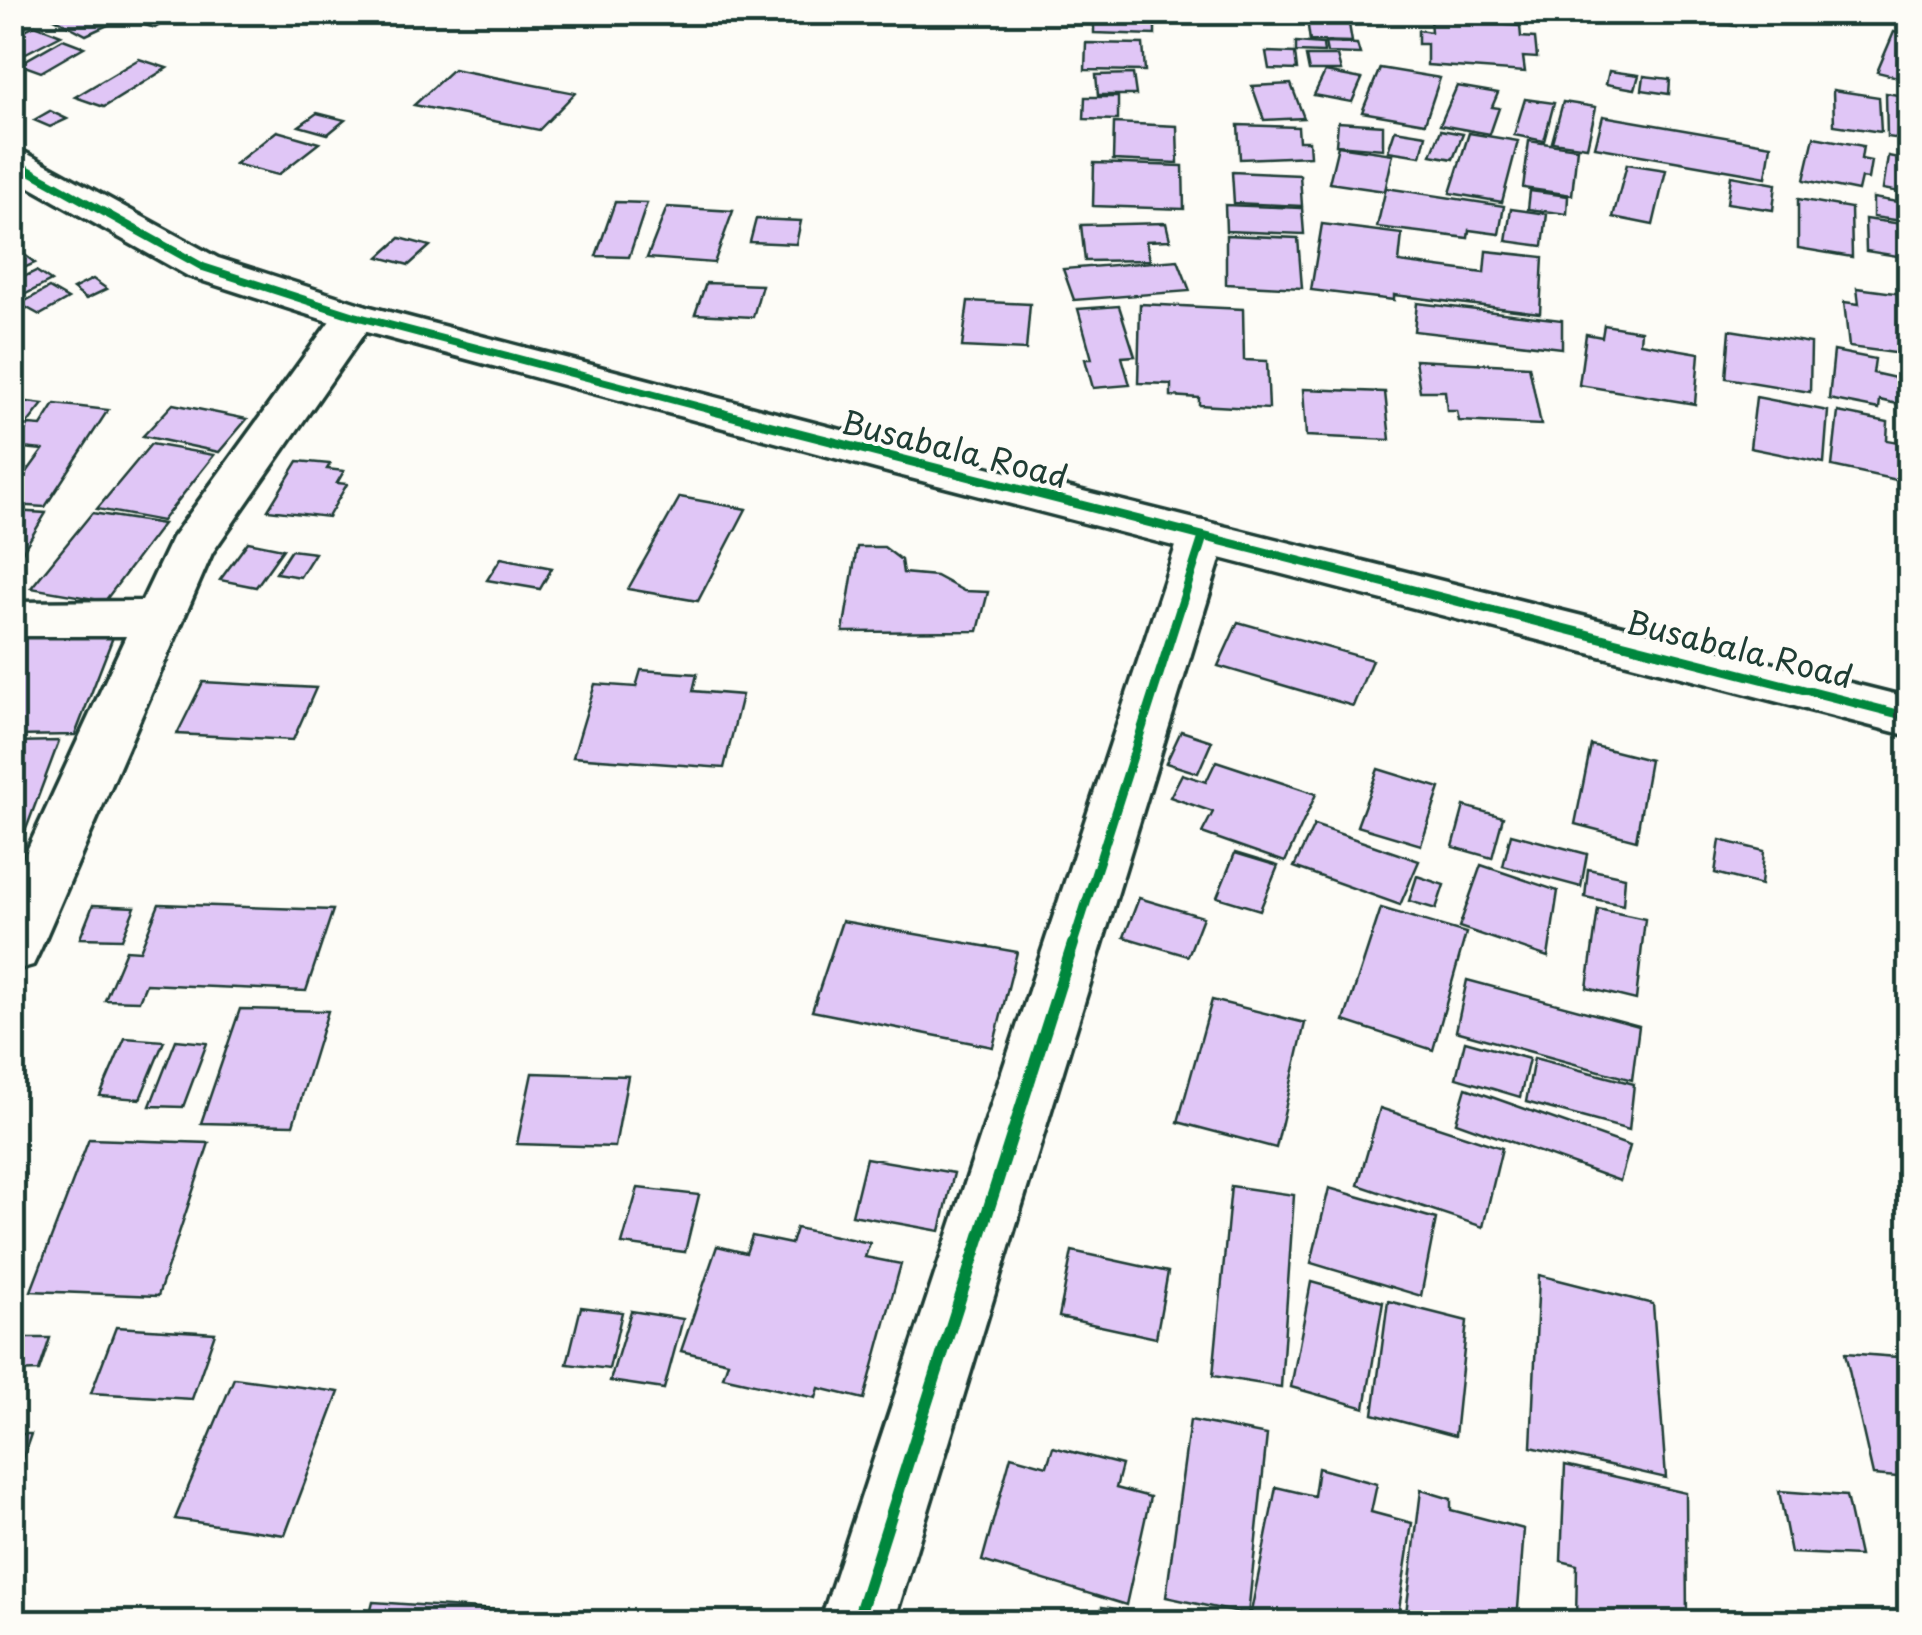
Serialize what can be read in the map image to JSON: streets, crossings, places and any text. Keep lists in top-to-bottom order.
{
  "streets": {
    "street": ["Busabala Road"]
  }
}
